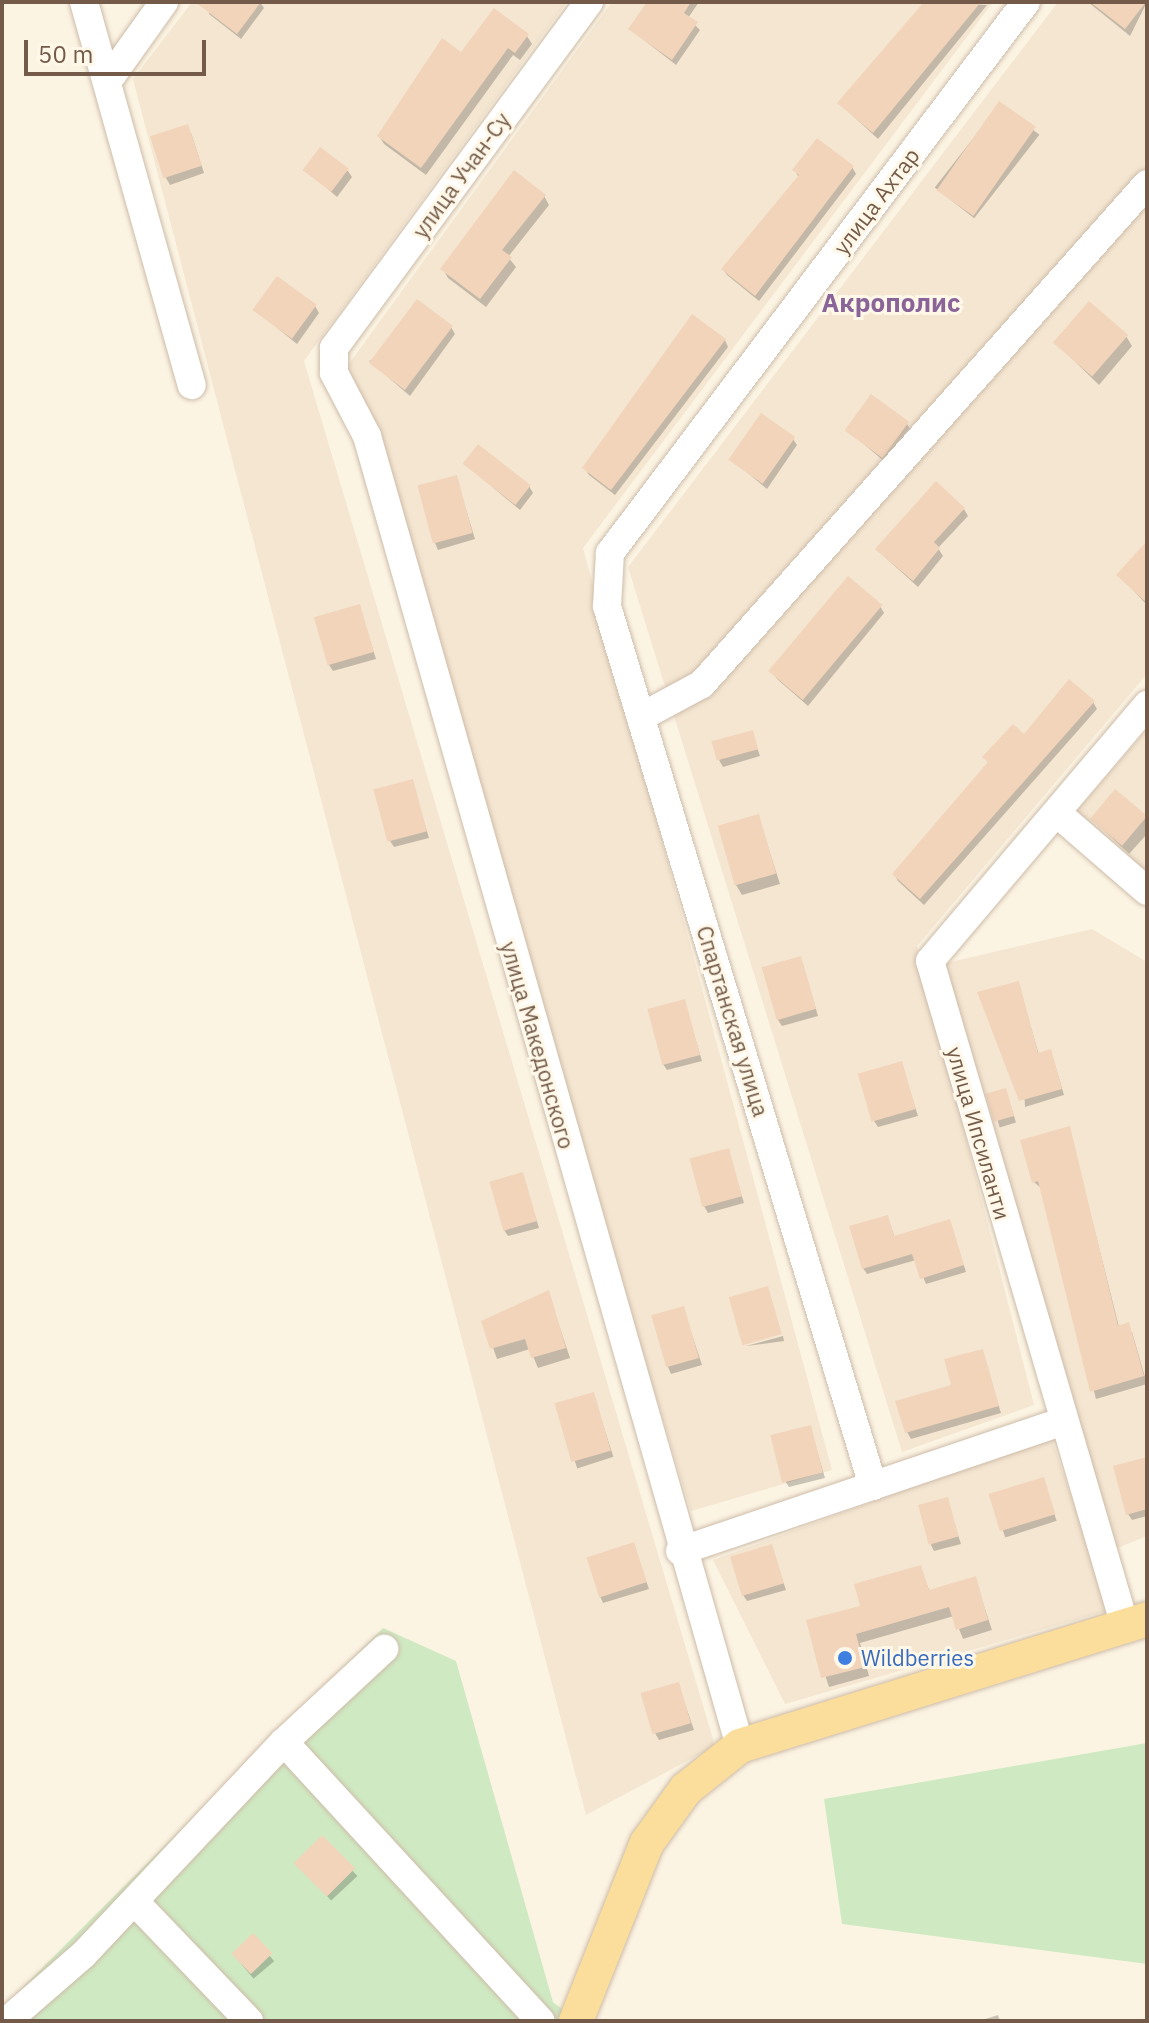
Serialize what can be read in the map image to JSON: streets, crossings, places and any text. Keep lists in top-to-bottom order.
{
  "streets": {
    "street": [
      "улица Учан-Су",
      "улица Ахтар",
      "Спартанская улица",
      "улица Македонского",
      "улица Ипсиланти"
    ]
  },
  "crossings": [
    ["улица Учан-Су", "улица Македонского"],
    ["улица Ахтар", "Спартанская улица"]
  ],
  "districts": ["Акрополис"],
  "places": ["Wildberries"],
  "scale_bar": "50 m"
}
